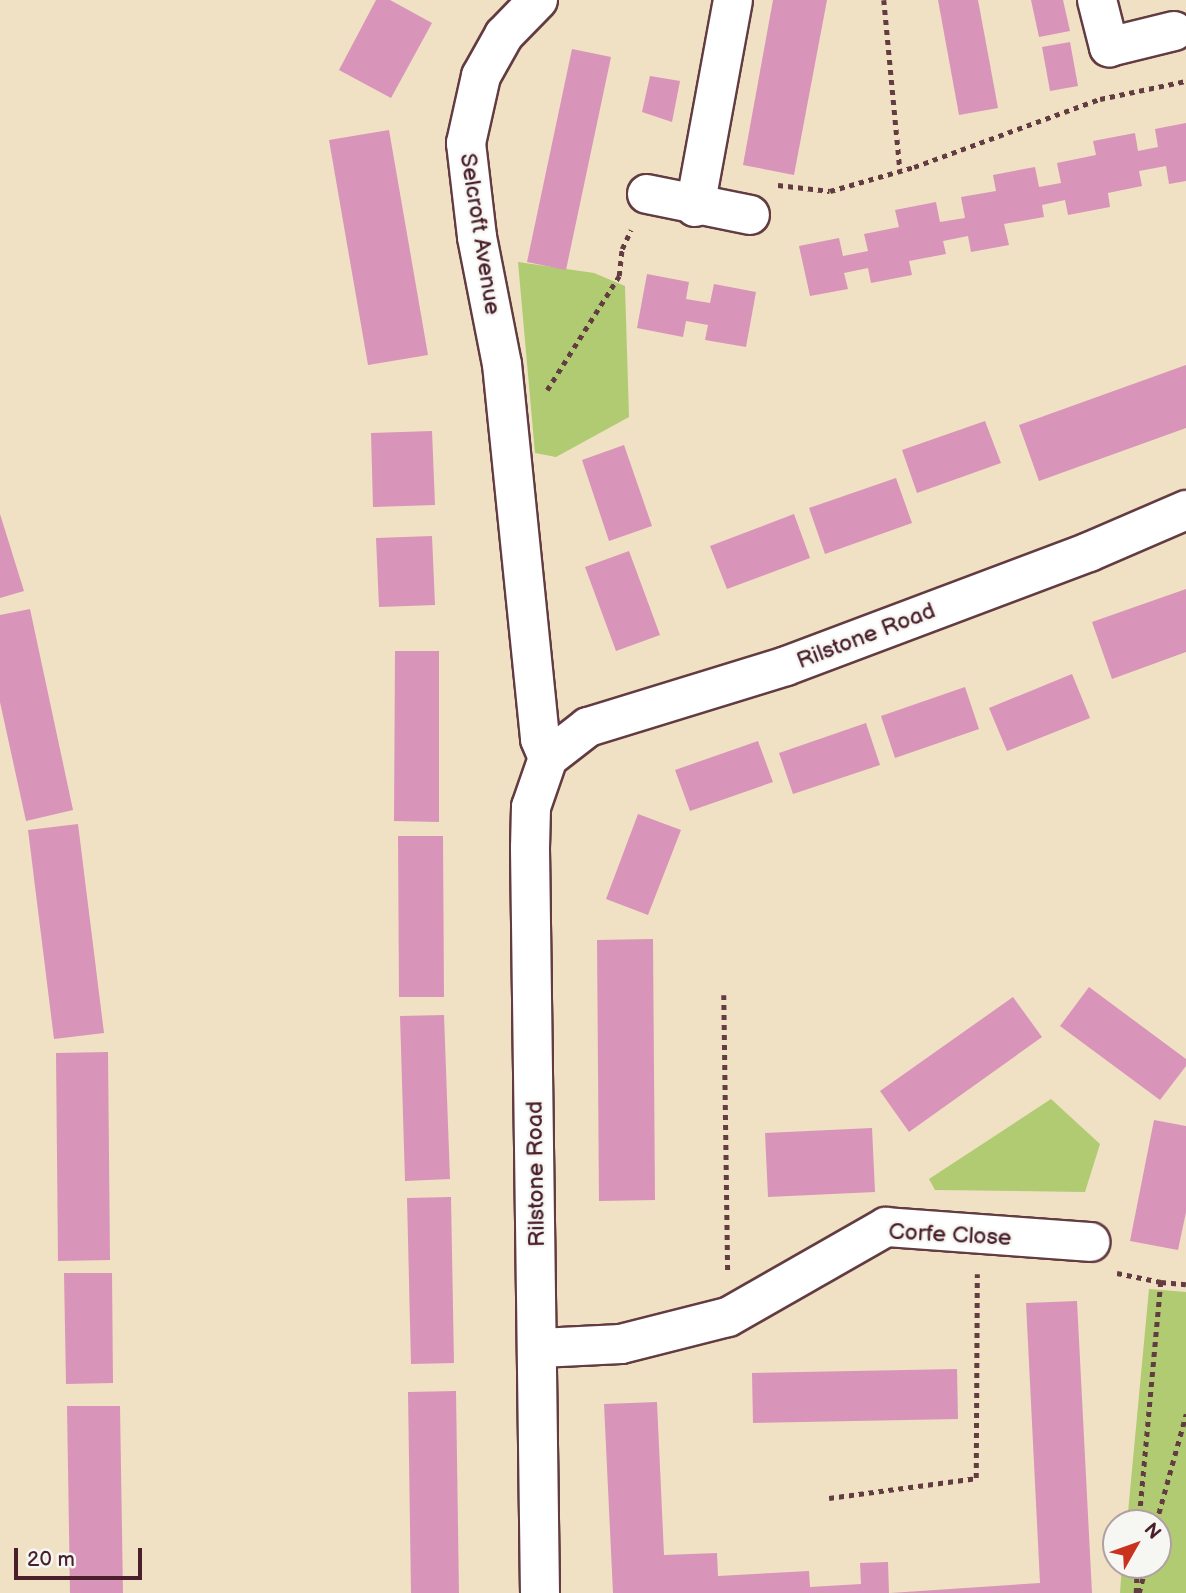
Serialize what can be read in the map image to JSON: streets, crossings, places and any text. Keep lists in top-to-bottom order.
{
  "streets": {
    "street": ["Selcroft Avenue", "Rilstone Road", "Corfe Close"]
  },
  "crossings": [
    ["Selcroft Avenue", "Rilstone Road"],
    ["Rilstone Road", "Corfe Close"]
  ],
  "scale_bar": "20 m",
  "north": "top right"
}
